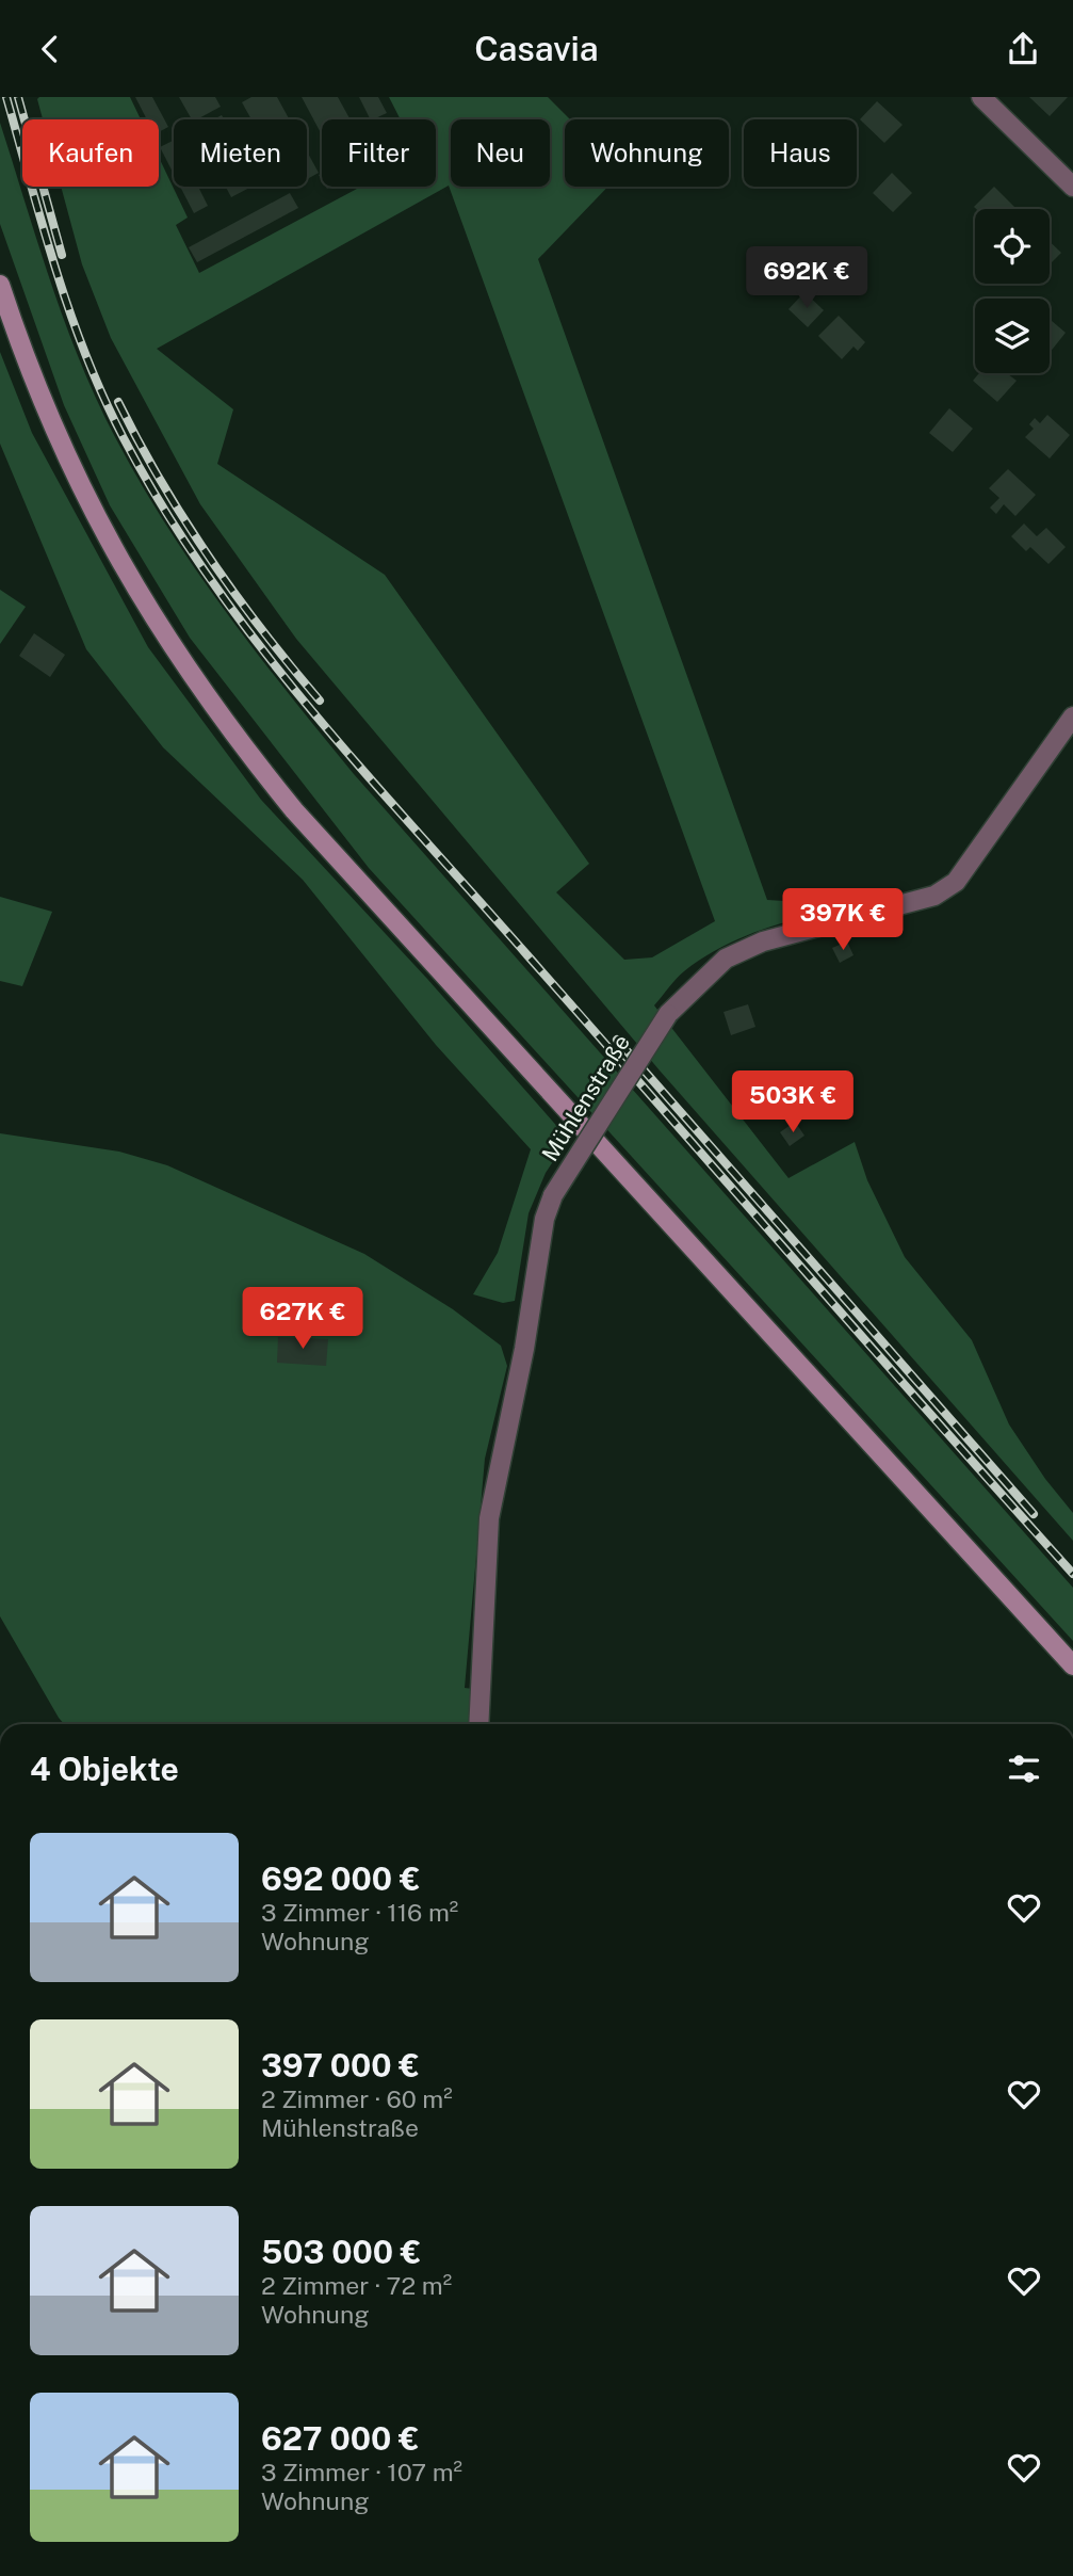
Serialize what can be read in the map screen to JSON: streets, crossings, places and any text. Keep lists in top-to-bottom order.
{
  "streets": {
    "street": ["Mühlenstraße"]
  },
  "page": {
    "header": "Casavia",
    "chip": [
      "Kaufen",
      "Mieten",
      "Filter",
      "Neu",
      "Wohnung",
      "Haus"
    ],
    "price": [
      "692K €",
      "397K €",
      "503K €",
      "627K €"
    ],
    "heading": "4 Objekte",
    "list": [
      {
        "name": "692 000 €",
        "note": "3 Zimmer · 116 m² · Wohnung"
      },
      {
        "name": "397 000 €",
        "note": "2 Zimmer · 60 m² · Mühlenstraße"
      },
      {
        "name": "503 000 €",
        "note": "2 Zimmer · 72 m² · Wohnung"
      },
      {
        "name": "627 000 €",
        "note": "3 Zimmer · 107 m² · Wohnung"
      }
    ]
  }
}
